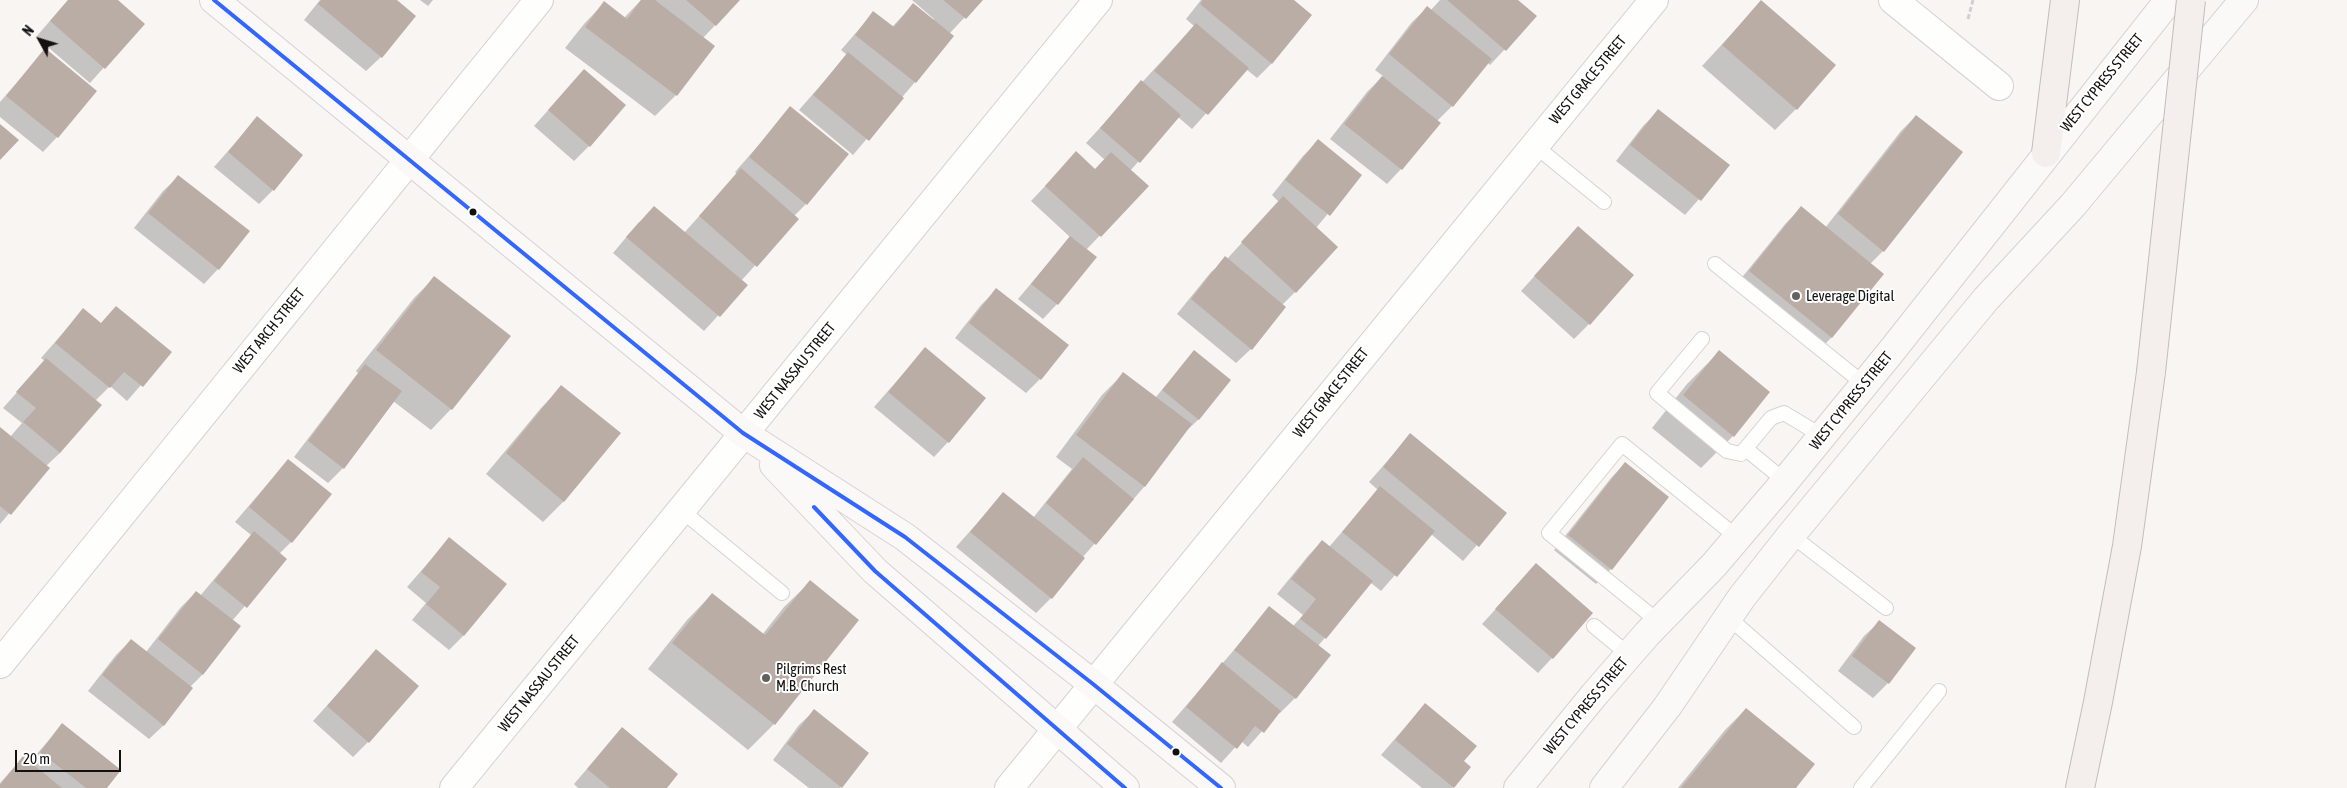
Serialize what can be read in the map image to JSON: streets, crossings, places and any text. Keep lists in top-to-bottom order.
{
  "streets": {
    "street": [
      "WEST GRACE STREET",
      "WEST CYPRESS STREET",
      "WEST ARCH STREET",
      "WEST NASSAU STREET"
    ]
  },
  "places": ["Leverage Digital", "Pilgrims Rest M.B. Church"],
  "scale_bar": "20 m",
  "north": "top left"
}
